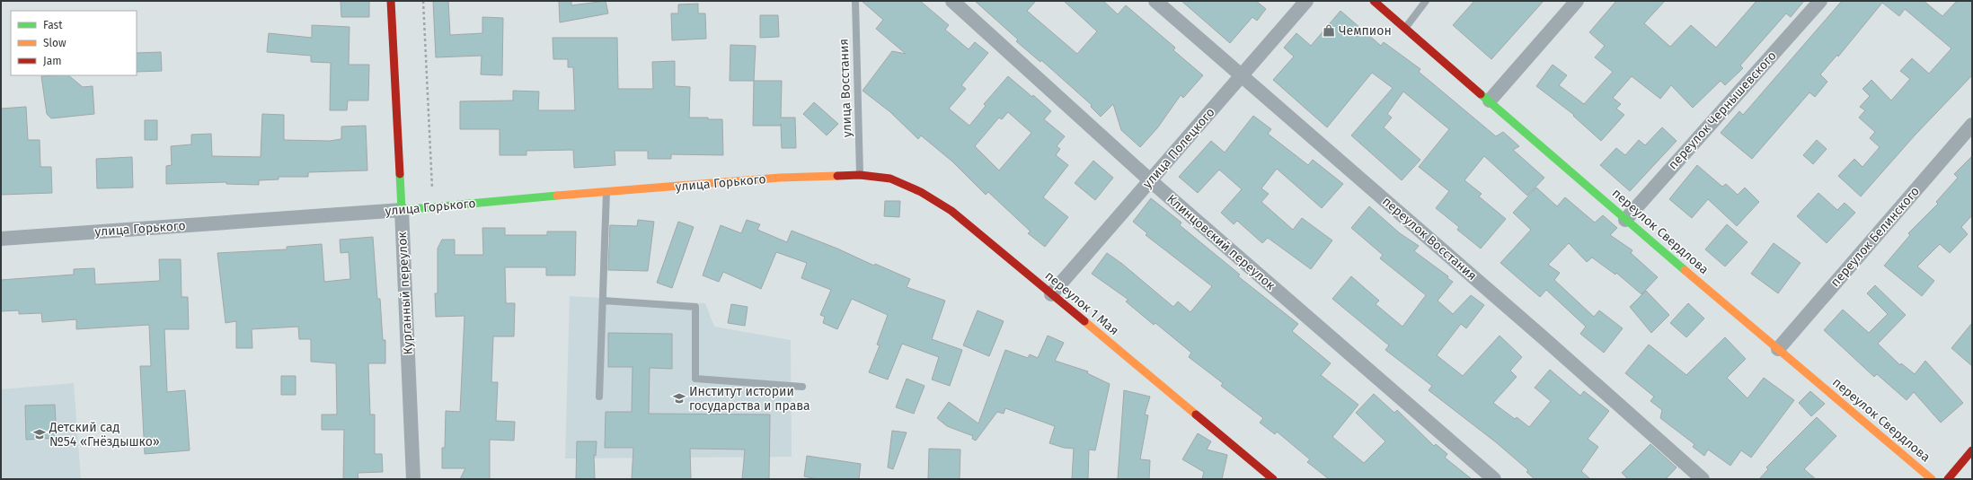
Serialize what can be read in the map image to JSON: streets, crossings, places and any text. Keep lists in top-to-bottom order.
{
  "streets": {
    "street": [
      "переулок Чернышевского",
      "улица Полецкого",
      "улица Горького",
      "переулок Свердлова",
      "переулок Белинского",
      "переулок Восстания",
      "Клинцовский переулок",
      "Курганный переулок",
      "переулок 1 Мая"
    ],
    "lane": ["улица Восстания"]
  },
  "crossings": [
    ["улица Восстания", "улица Горького"],
    ["улица Восстания", "переулок 1 Мая"],
    ["переулок Чернышевского", "переулок Свердлова"],
    ["улица Полецкого", "переулок Восстания"],
    ["улица Полецкого", "Клинцовский переулок"],
    ["улица Полецкого", "переулок 1 Мая"],
    ["улица Горького", "Курганный переулок"],
    ["улица Горького", "переулок 1 Мая"],
    ["переулок Свердлова", "переулок Белинского"]
  ],
  "places": {
    "shop": ["Чемпион"],
    "school or university": ["Институт истории государства и права", "Детский сад №54 «Гнёздышко»"]
  },
  "legend": ["Fast", "Slow", "Jam"]
}
